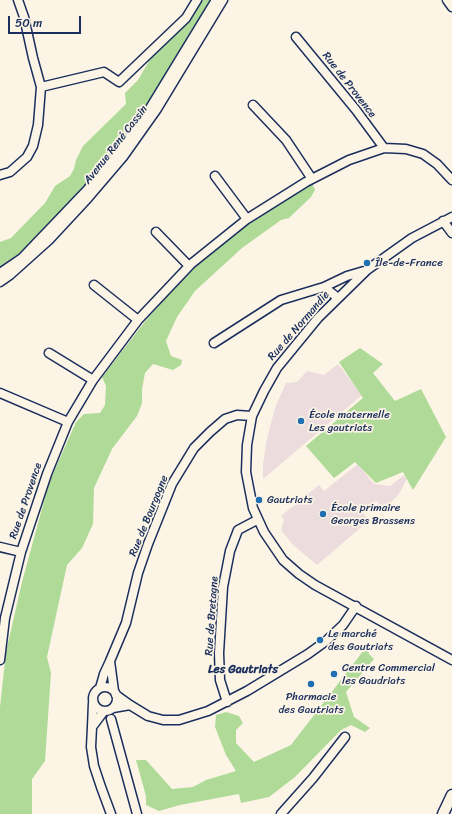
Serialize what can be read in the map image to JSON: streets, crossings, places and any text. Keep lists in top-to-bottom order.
{
  "streets": {
    "street": [
      "Rue de Provence",
      "Avenue René Cassin",
      "Rue de Normandie",
      "Rue de Bourgogne",
      "Rue de Bretagne"
    ]
  },
  "crossings": [
    ["Rue de Normandie", "Rue de Bourgogne"],
    ["Rue de Normandie", "Rue de Bretagne"]
  ],
  "districts": ["Les Gautriats"],
  "places": [
    "Île-de-France",
    "École maternelle Les gautriats",
    "Gautriats",
    "École primaire Georges Brassens",
    "Le marché des Gautriats",
    "Centre Commercial les Gaudriats",
    "Pharmacie des Gautriats"
  ],
  "scale_bar": "50 m"
}
